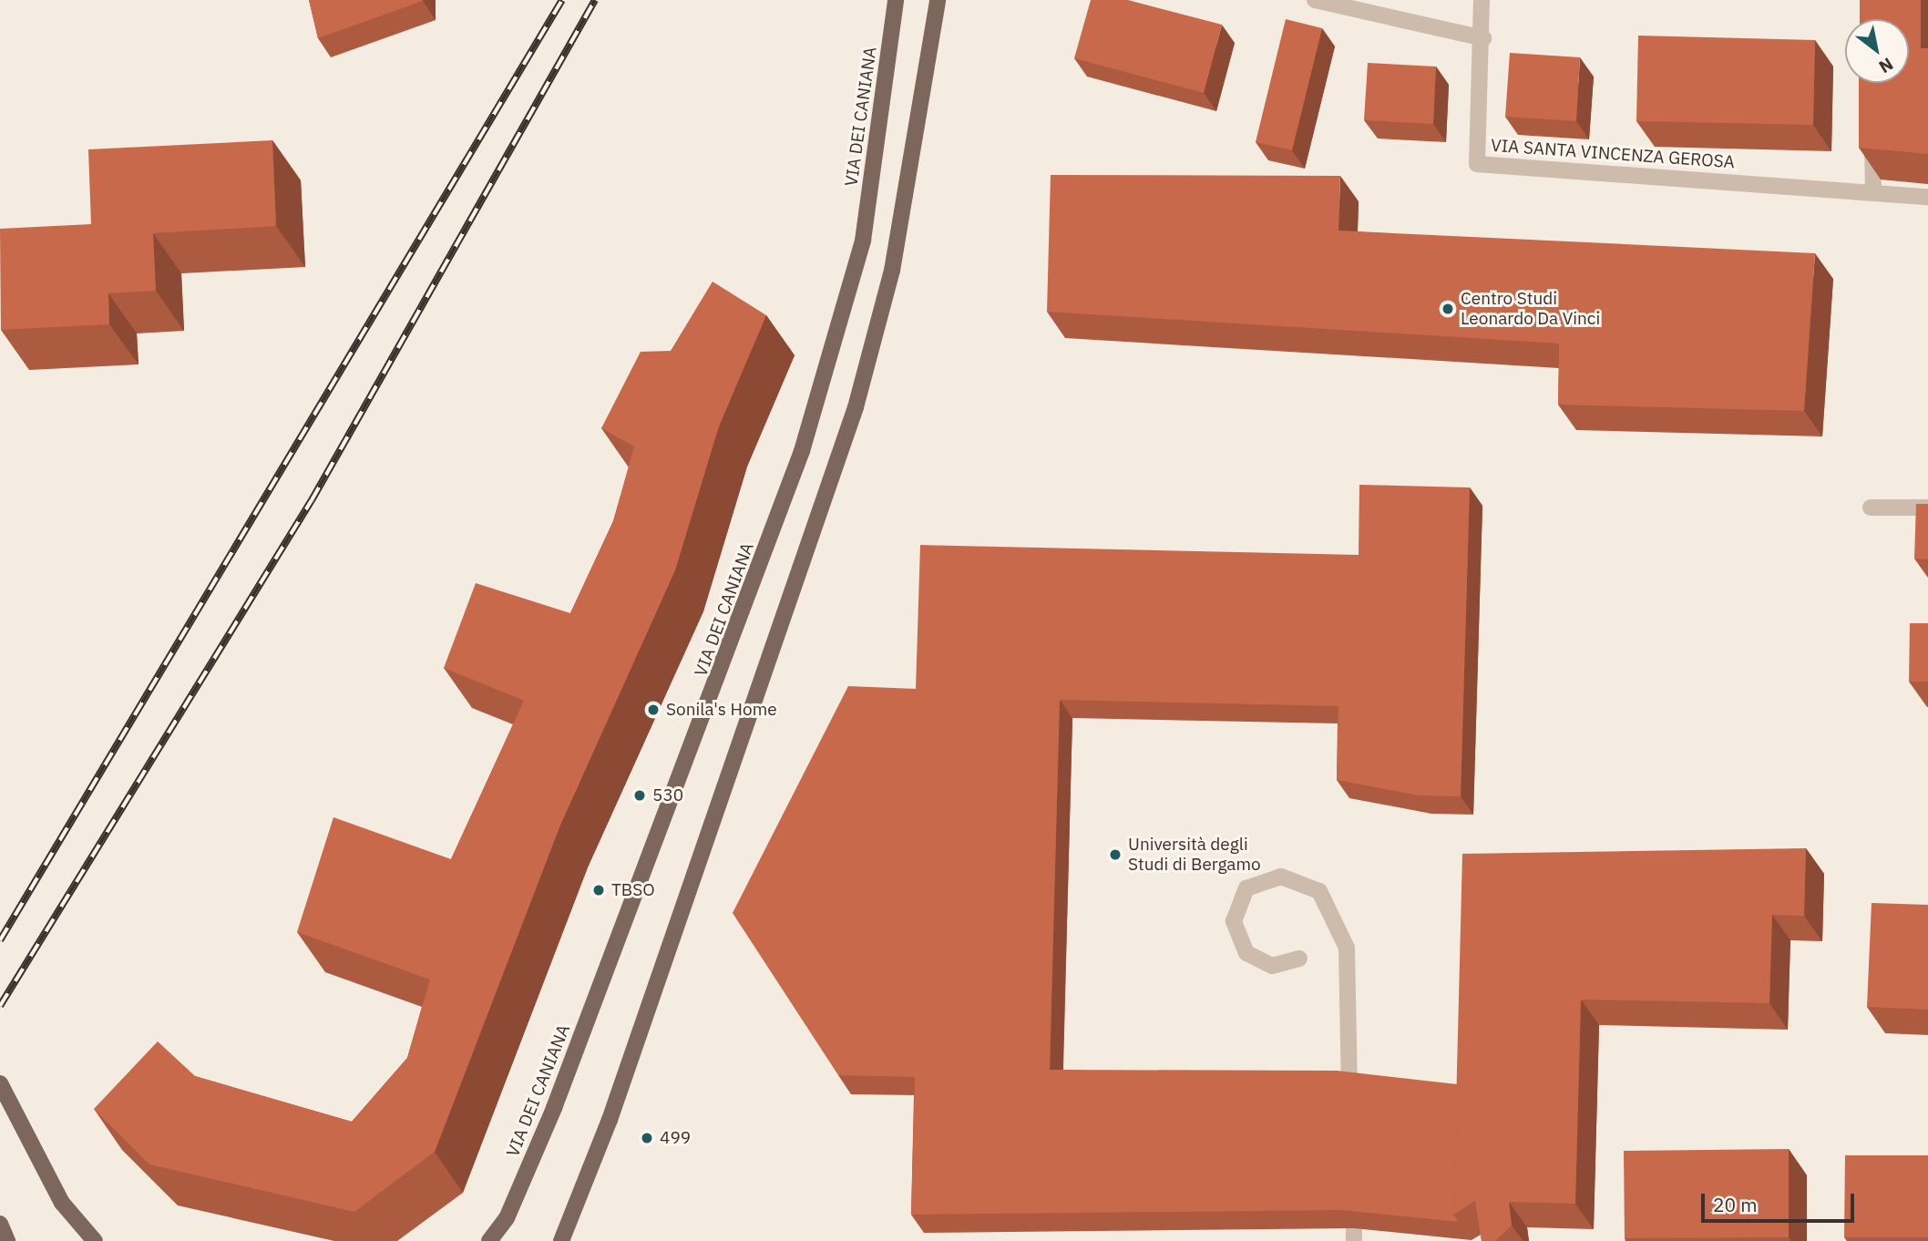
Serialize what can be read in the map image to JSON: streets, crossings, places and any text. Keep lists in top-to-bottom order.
{
  "streets": {
    "main road": ["VIA DEI CANIANA"],
    "street": ["VIA SANTA VINCENZA GEROSA"]
  },
  "places": [
    "Centro Studi Leonardo Da Vinci",
    "Sonila's Home",
    "530",
    "Università degli Studi di Bergamo",
    "TBSO",
    "499"
  ],
  "scale_bar": "20 m",
  "north": "bottom right"
}
